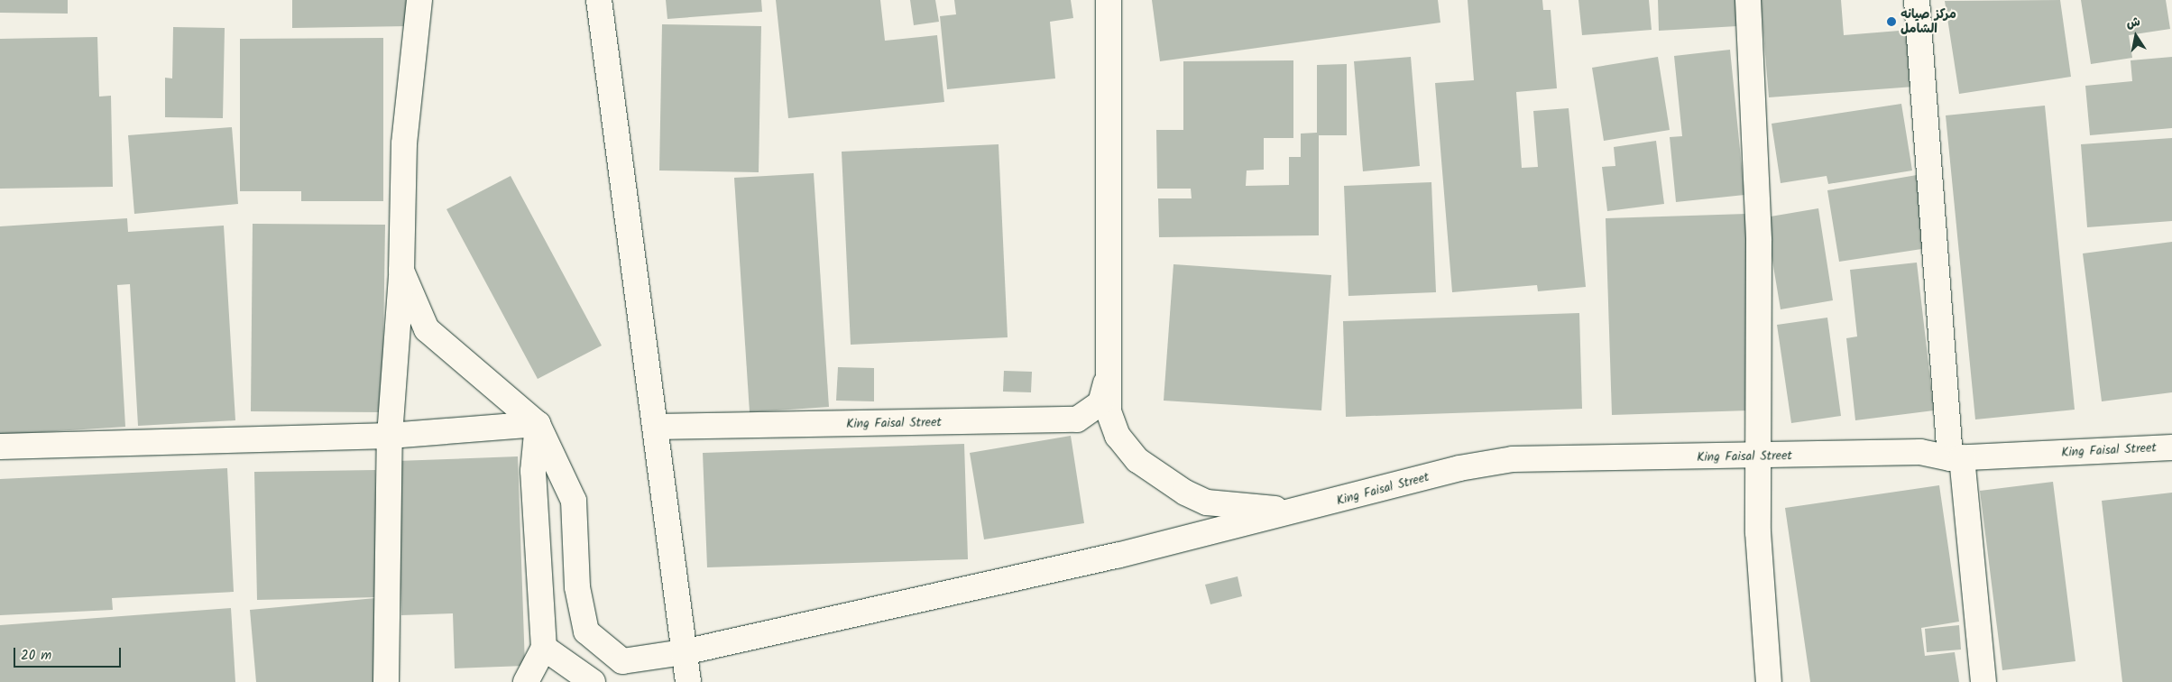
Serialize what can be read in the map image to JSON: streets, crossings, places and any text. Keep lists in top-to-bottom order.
{
  "streets": {
    "street": ["King Faisal Street"]
  },
  "places": ["مركز صيانه الشامل"],
  "scale_bar": "20 m",
  "north": "top"
}
